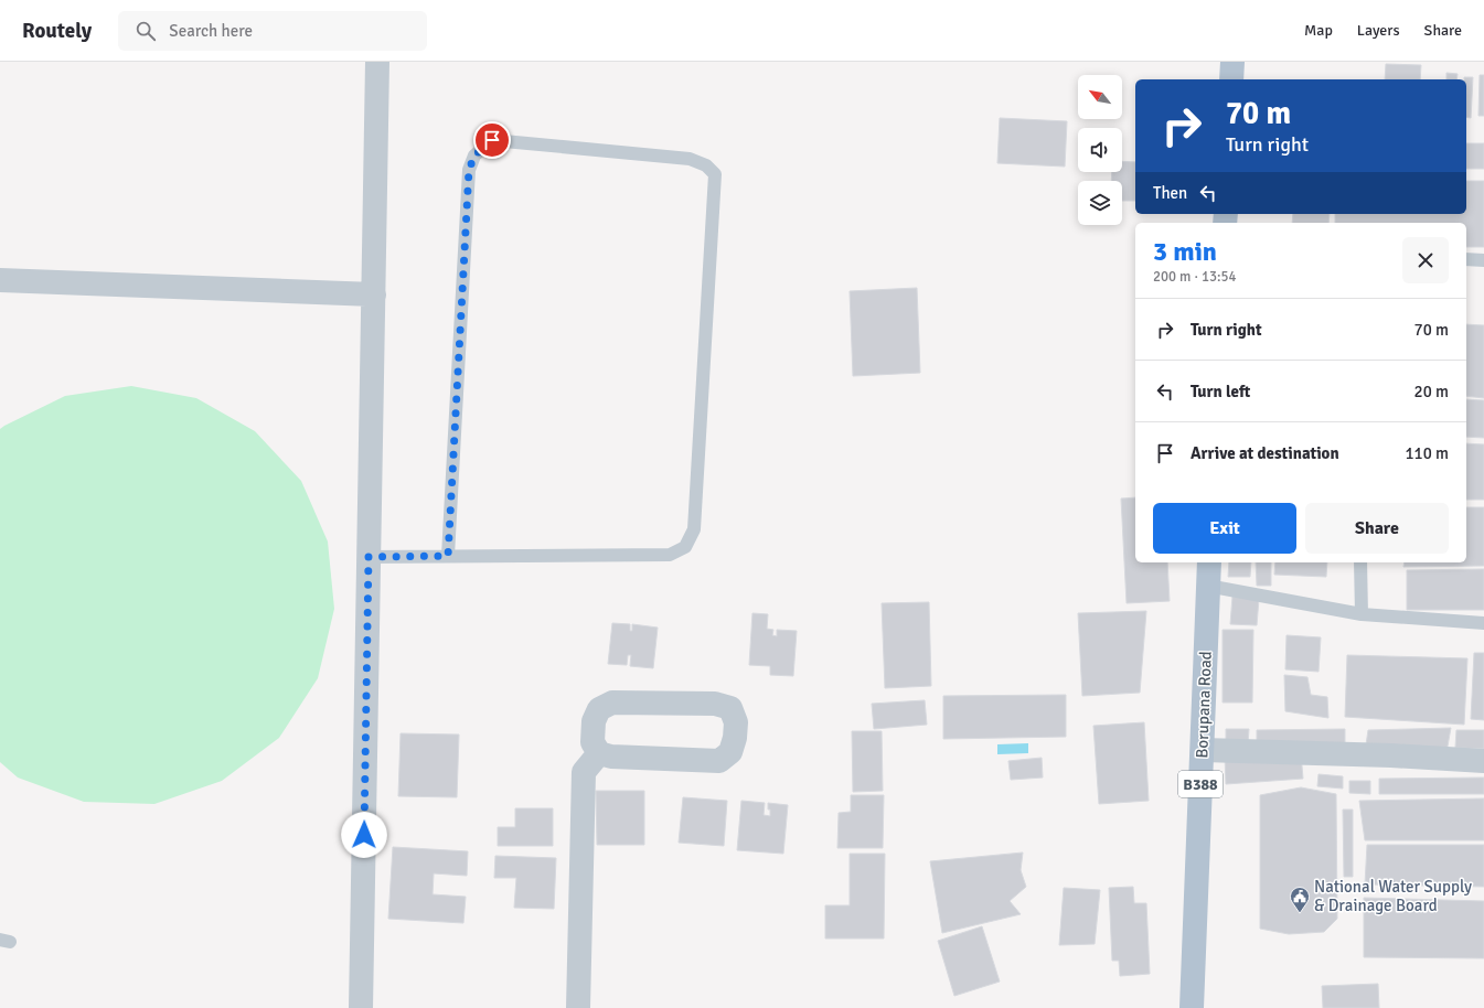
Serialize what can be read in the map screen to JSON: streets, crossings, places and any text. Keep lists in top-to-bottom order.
{
  "streets": {
    "main road": ["Borupana Road", "B388"]
  },
  "places": {
    "public building": ["National Water Supply & Drainage Board"]
  },
  "north": "top left",
  "page": {
    "header": "Routely",
    "search": "Search here",
    "nav": ["Map", "Layers", "Share"],
    "turn": ["70 m", "Turn right"],
    "then": "Then",
    "heading": ["3 min", "200 m · 13:54"],
    "list": [
      {
        "name": "Turn right",
        "value": "70 m"
      },
      {
        "name": "Turn left",
        "value": "20 m"
      },
      {
        "name": "Arrive at destination",
        "value": "110 m"
      }
    ],
    "buttons": ["Exit", "Share"]
  }
}
